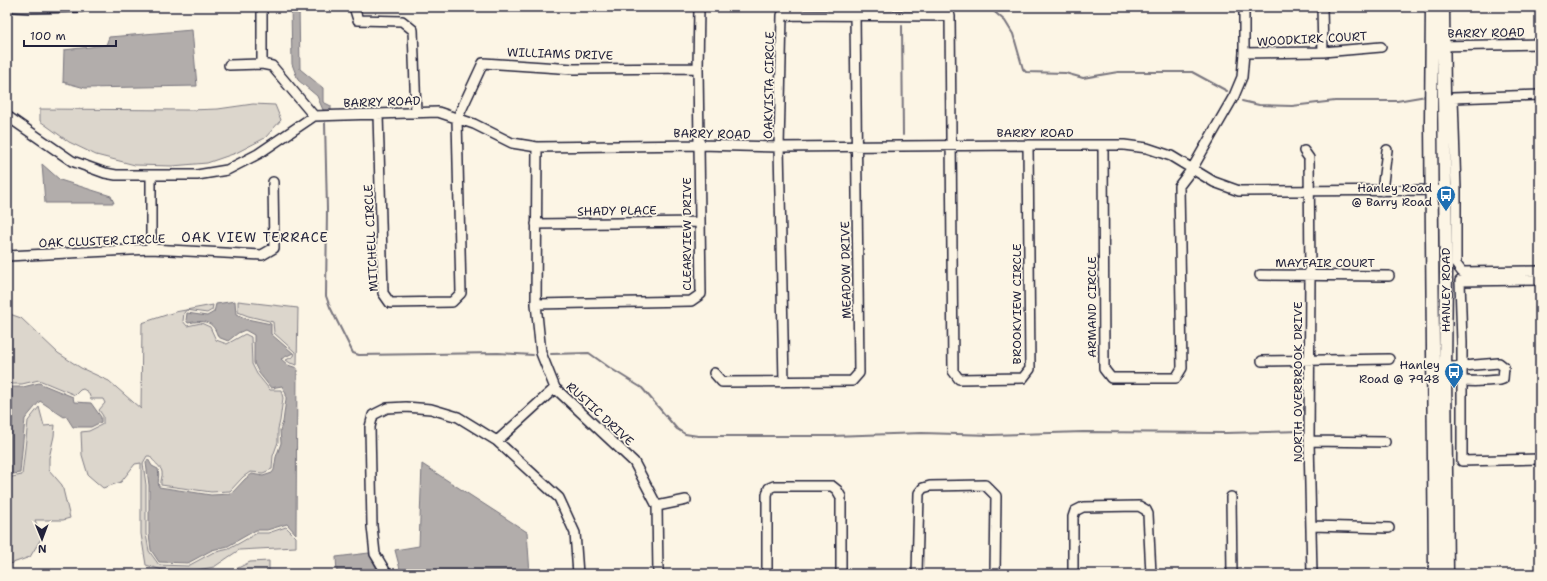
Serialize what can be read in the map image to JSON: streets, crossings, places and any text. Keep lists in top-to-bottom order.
{
  "streets": {
    "main road": ["HANLEY ROAD"],
    "street": [
      "BARRY ROAD",
      "WOODKIRK COURT",
      "WILLIAMS DRIVE",
      "OAKVISTA CIRCLE",
      "SHADY PLACE",
      "CLEARVIEW DRIVE",
      "MITCHELL CIRCLE",
      "OAK CLUSTER CIRCLE",
      "MAYFAIR COURT",
      "MEADOW DRIVE",
      "BROOKVIEW CIRCLE",
      "ARMAND CIRCLE",
      "NORTH OVERBROOK DRIVE",
      "RUSTIC DRIVE"
    ]
  },
  "crossings": [
    ["BARRY ROAD", "WILLIAMS DRIVE"],
    ["BARRY ROAD", "OAKVISTA CIRCLE"],
    ["BARRY ROAD", "CLEARVIEW DRIVE"],
    ["BARRY ROAD", "MITCHELL CIRCLE"],
    ["BARRY ROAD", "MEADOW DRIVE"],
    ["BARRY ROAD", "HANLEY ROAD"],
    ["BARRY ROAD", "BROOKVIEW CIRCLE"],
    ["BARRY ROAD", "ARMAND CIRCLE"],
    ["BARRY ROAD", "NORTH OVERBROOK DRIVE"],
    ["BARRY ROAD", "RUSTIC DRIVE"],
    ["WILLIAMS DRIVE", "CLEARVIEW DRIVE"],
    ["WILLIAMS DRIVE", "MITCHELL CIRCLE"],
    ["OAKVISTA CIRCLE", "MEADOW DRIVE"],
    ["OAKVISTA CIRCLE", "BROOKVIEW CIRCLE"],
    ["SHADY PLACE", "CLEARVIEW DRIVE"],
    ["SHADY PLACE", "RUSTIC DRIVE"],
    ["CLEARVIEW DRIVE", "RUSTIC DRIVE"],
    ["MAYFAIR COURT", "NORTH OVERBROOK DRIVE"]
  ],
  "districts": ["OAK VIEW TERRACE"],
  "places": {
    "bus stop": ["Hanley Road @ Barry Road", "Hanley Road @ 7948"]
  },
  "scale_bar": "100 m",
  "north": "bottom"
}
